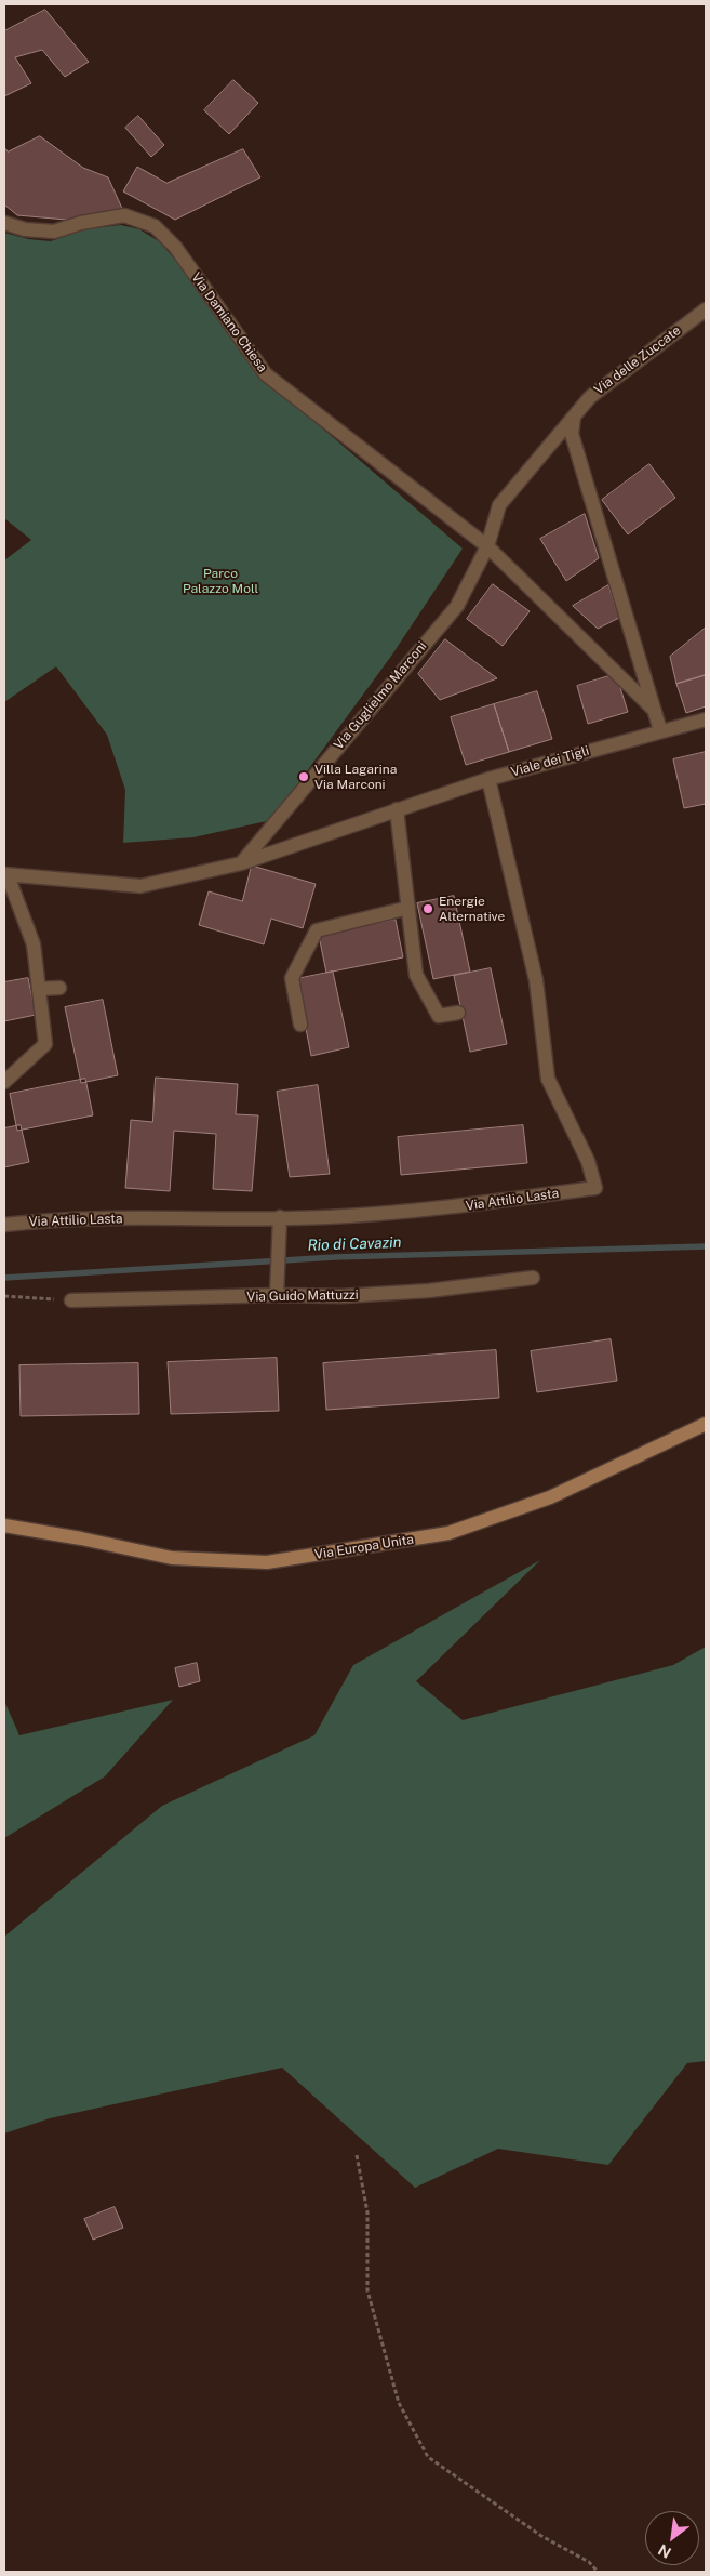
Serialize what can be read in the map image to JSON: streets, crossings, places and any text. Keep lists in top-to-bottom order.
{
  "streets": {
    "main road": ["Via Europa Unita"],
    "street": [
      "Via Damiano Chiesa",
      "Via delle Zuccate",
      "Via Guglielmo Marconi",
      "Viale dei Tigli",
      "Via Attilio Lasta",
      "Via Guido Mattuzzi"
    ]
  },
  "crossings": [
    ["Via Damiano Chiesa", "Via Guglielmo Marconi"],
    ["Via delle Zuccate", "Via Guglielmo Marconi"],
    ["Via Guglielmo Marconi", "Viale dei Tigli"],
    ["Viale dei Tigli", "Via Attilio Lasta"]
  ],
  "water": ["Rio di Cavazin"],
  "parks": ["Parco Palazzo Moll"],
  "places": ["Villa Lagarina Via Marconi", "Energie Alternative"],
  "north": "bottom left"
}
